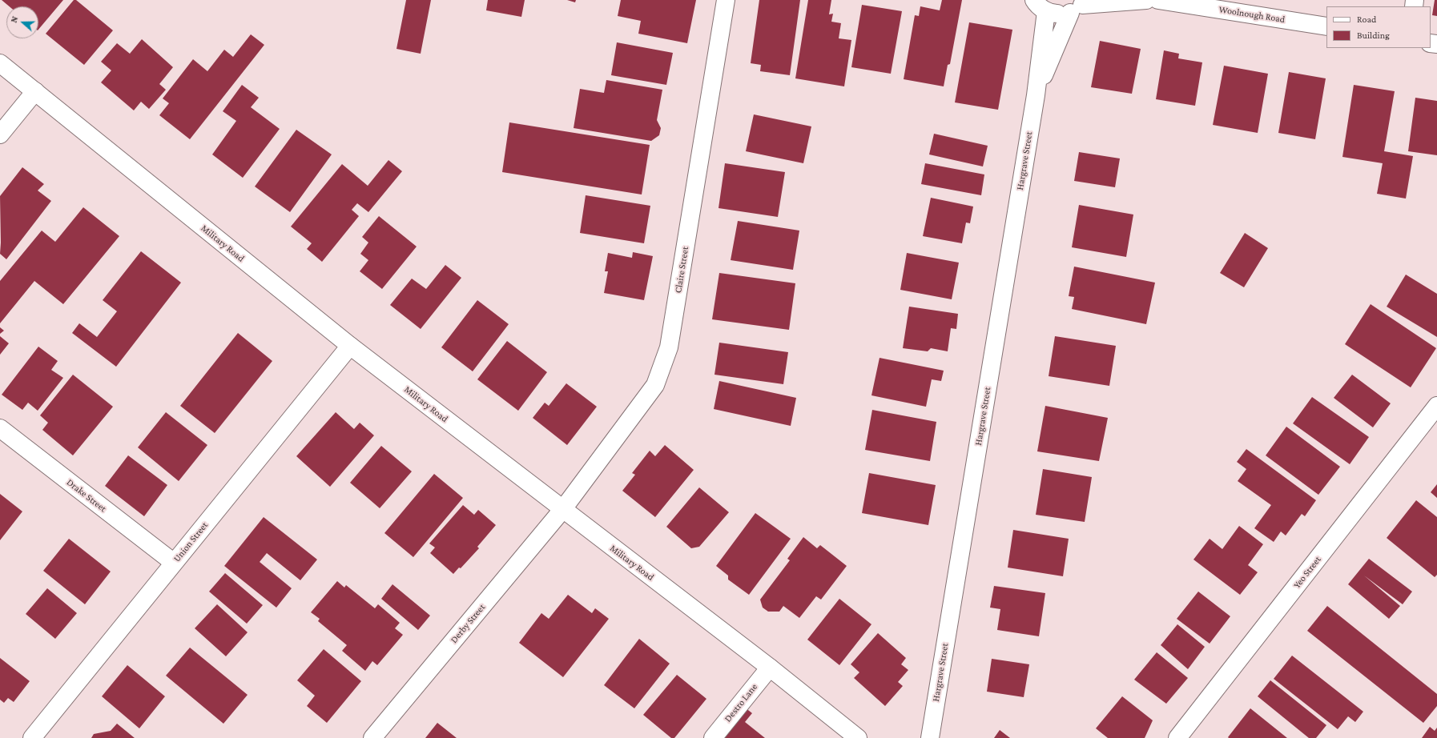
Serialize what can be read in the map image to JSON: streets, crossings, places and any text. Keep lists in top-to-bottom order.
{
  "streets": {
    "street": [
      "Woolnough Road",
      "Hargrave Street",
      "Military Road",
      "Claire Street",
      "Drake Street",
      "Union Street",
      "Yeo Street",
      "Derby Street",
      "Destro Lane"
    ]
  },
  "crossings": [
    ["Military Road", "Claire Street"],
    ["Military Road", "Union Street"],
    ["Military Road", "Derby Street"],
    ["Military Road", "Destro Lane"],
    ["Claire Street", "Derby Street"],
    ["Drake Street", "Union Street"]
  ],
  "legend": ["Road", "Building"],
  "north": "left"
}
